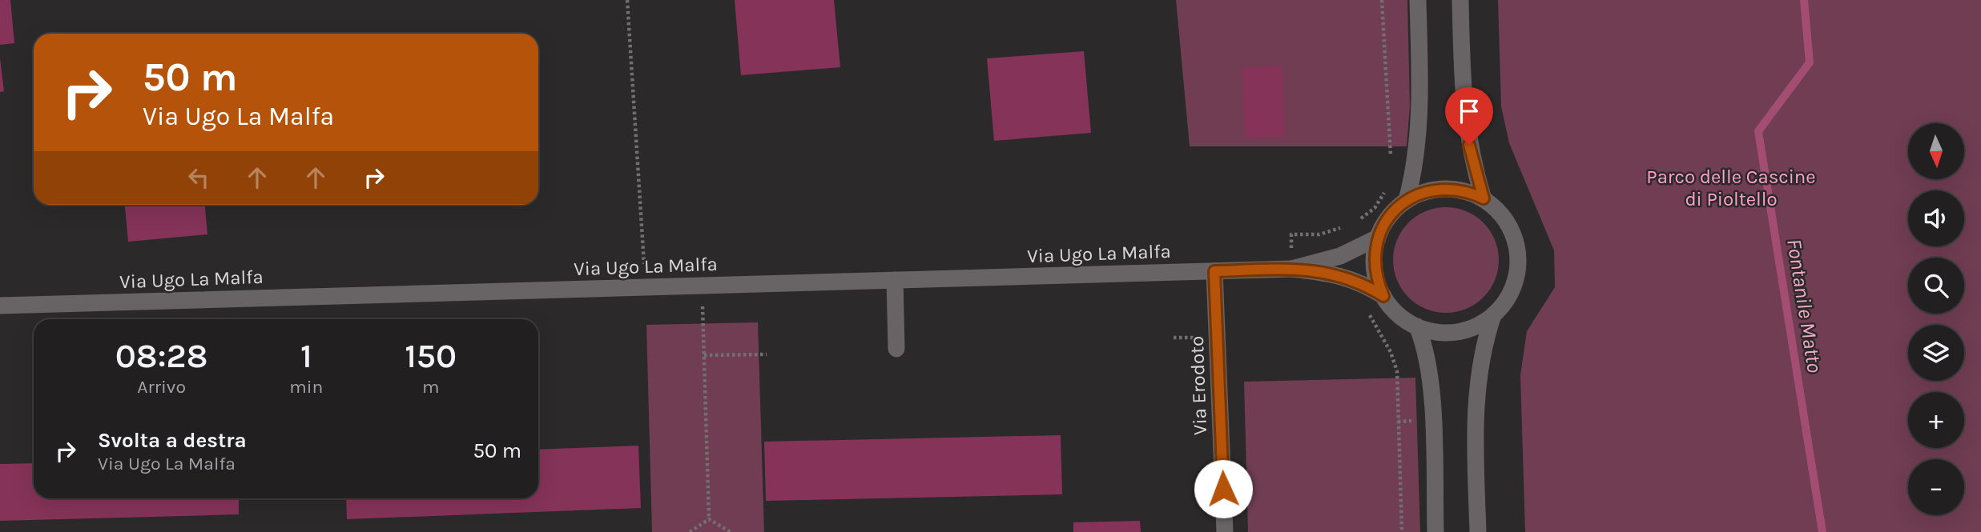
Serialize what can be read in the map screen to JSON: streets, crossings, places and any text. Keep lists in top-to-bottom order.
{
  "streets": {
    "street": ["Via Ugo La Malfa", "Via Erodoto"]
  },
  "crossings": [
    ["Via Ugo La Malfa", "Via Erodoto"]
  ],
  "water": ["Fontanile Matto"],
  "parks": ["Parco delle Cascine di Pioltello"],
  "north": "bottom",
  "page": {
    "turn": ["50 m", "Via Ugo La Malfa"],
    "map_buttons": ["+", "−"],
    "eta": [
      "08:28",
      "Arrivo",
      "1",
      "min",
      "150",
      "m"
    ],
    "list": [
      {
        "name": "Svolta a destra",
        "note": "Via Ugo La Malfa",
        "value": "50 m"
      }
    ]
  }
}
